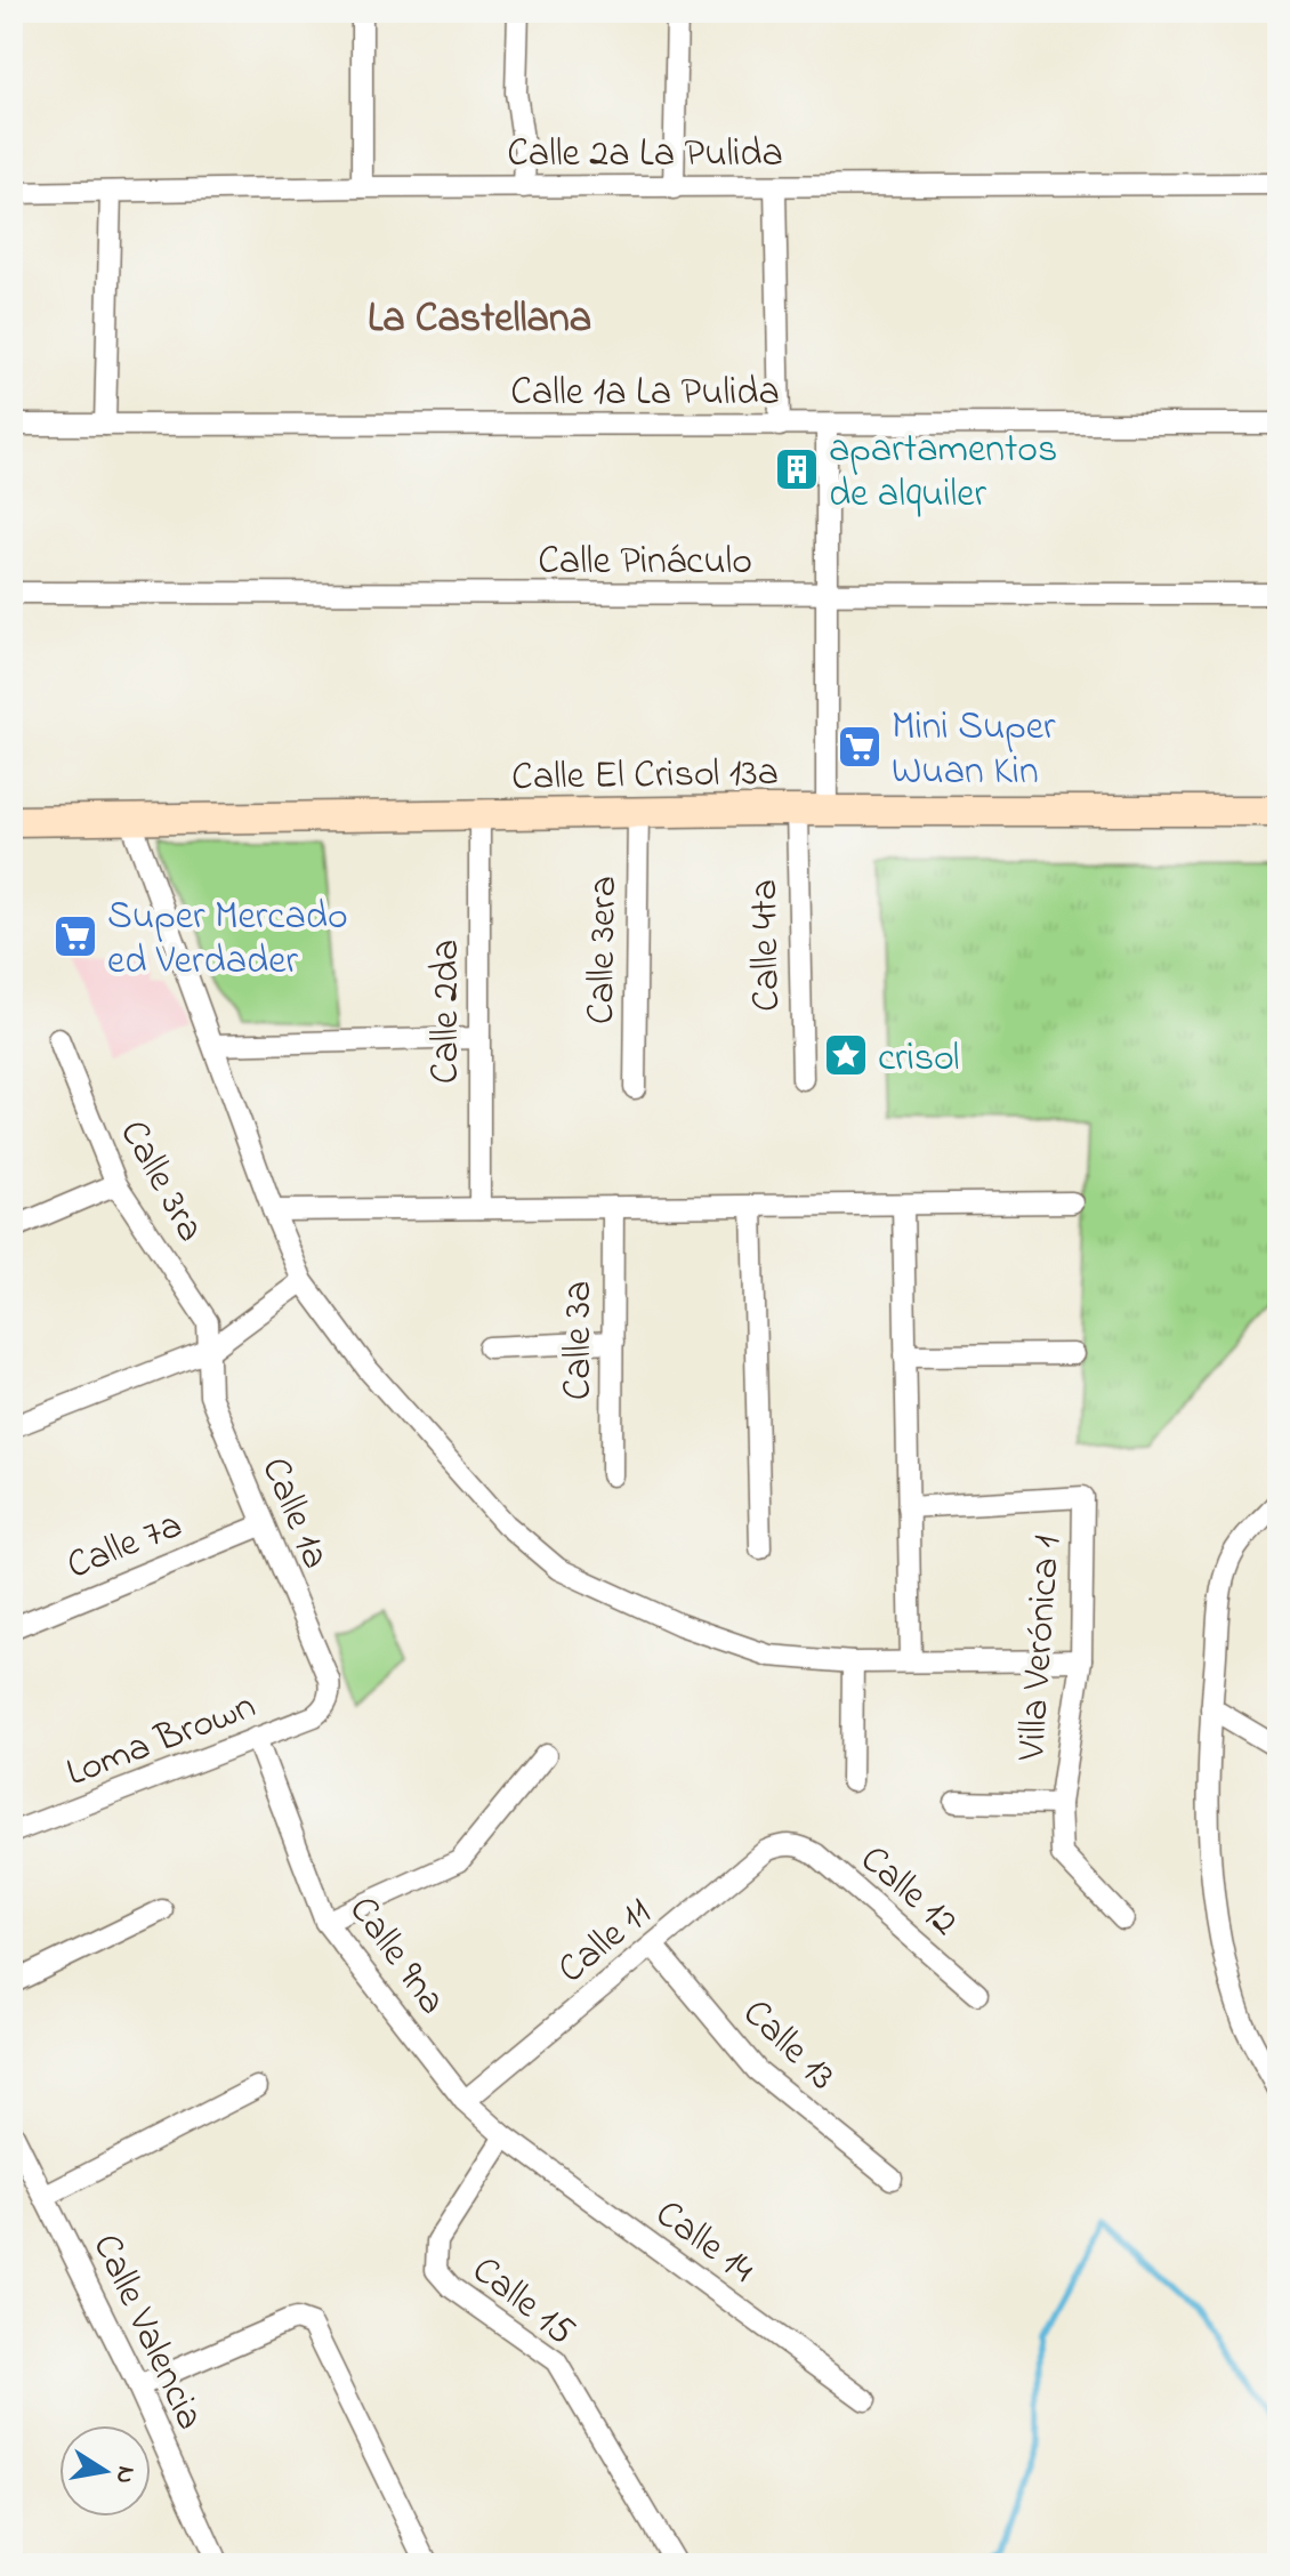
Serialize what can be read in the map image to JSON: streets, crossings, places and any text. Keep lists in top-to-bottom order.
{
  "streets": {
    "street": [
      "Calle 2a La Pulida",
      "Calle 1a La Pulida",
      "Calle Pináculo",
      "Calle El Crisol 13a",
      "Calle 4ta",
      "Calle 3era",
      "Calle 2da",
      "Calle 3ra",
      "Calle 3a",
      "Calle 1a",
      "Calle 7a",
      "Villa Verónica 1",
      "Loma Brown",
      "Calle 12",
      "Calle 11",
      "Calle 9na",
      "Calle 13",
      "Calle 14",
      "Calle 15",
      "Calle Valencia"
    ]
  },
  "crossings": [
    ["Calle 1a La Pulida", "Calle 4ta"],
    ["Calle Pináculo", "Calle 4ta"],
    ["Calle El Crisol 13a", "Calle 4ta"],
    ["Calle El Crisol 13a", "Calle 3era"],
    ["Calle El Crisol 13a", "Calle 2da"],
    ["Calle 3ra", "Calle 1a"],
    ["Calle 1a", "Calle 7a"],
    ["Calle 1a", "Loma Brown"],
    ["Loma Brown", "Calle 9na"],
    ["Calle 12", "Calle 11"],
    ["Calle 11", "Calle 9na"],
    ["Calle 11", "Calle 13"],
    ["Calle 9na", "Calle 14"],
    ["Calle 9na", "Calle 15"],
    ["Calle 14", "Calle 15"]
  ],
  "districts": ["La Castellana"],
  "places": {
    "building": ["apartamentos de alquiler"],
    "supermarket": ["Mini Super Wuan Kin", "Super Mercado ed Verdader"],
    "place": ["crisol"]
  },
  "north": "right"
}
